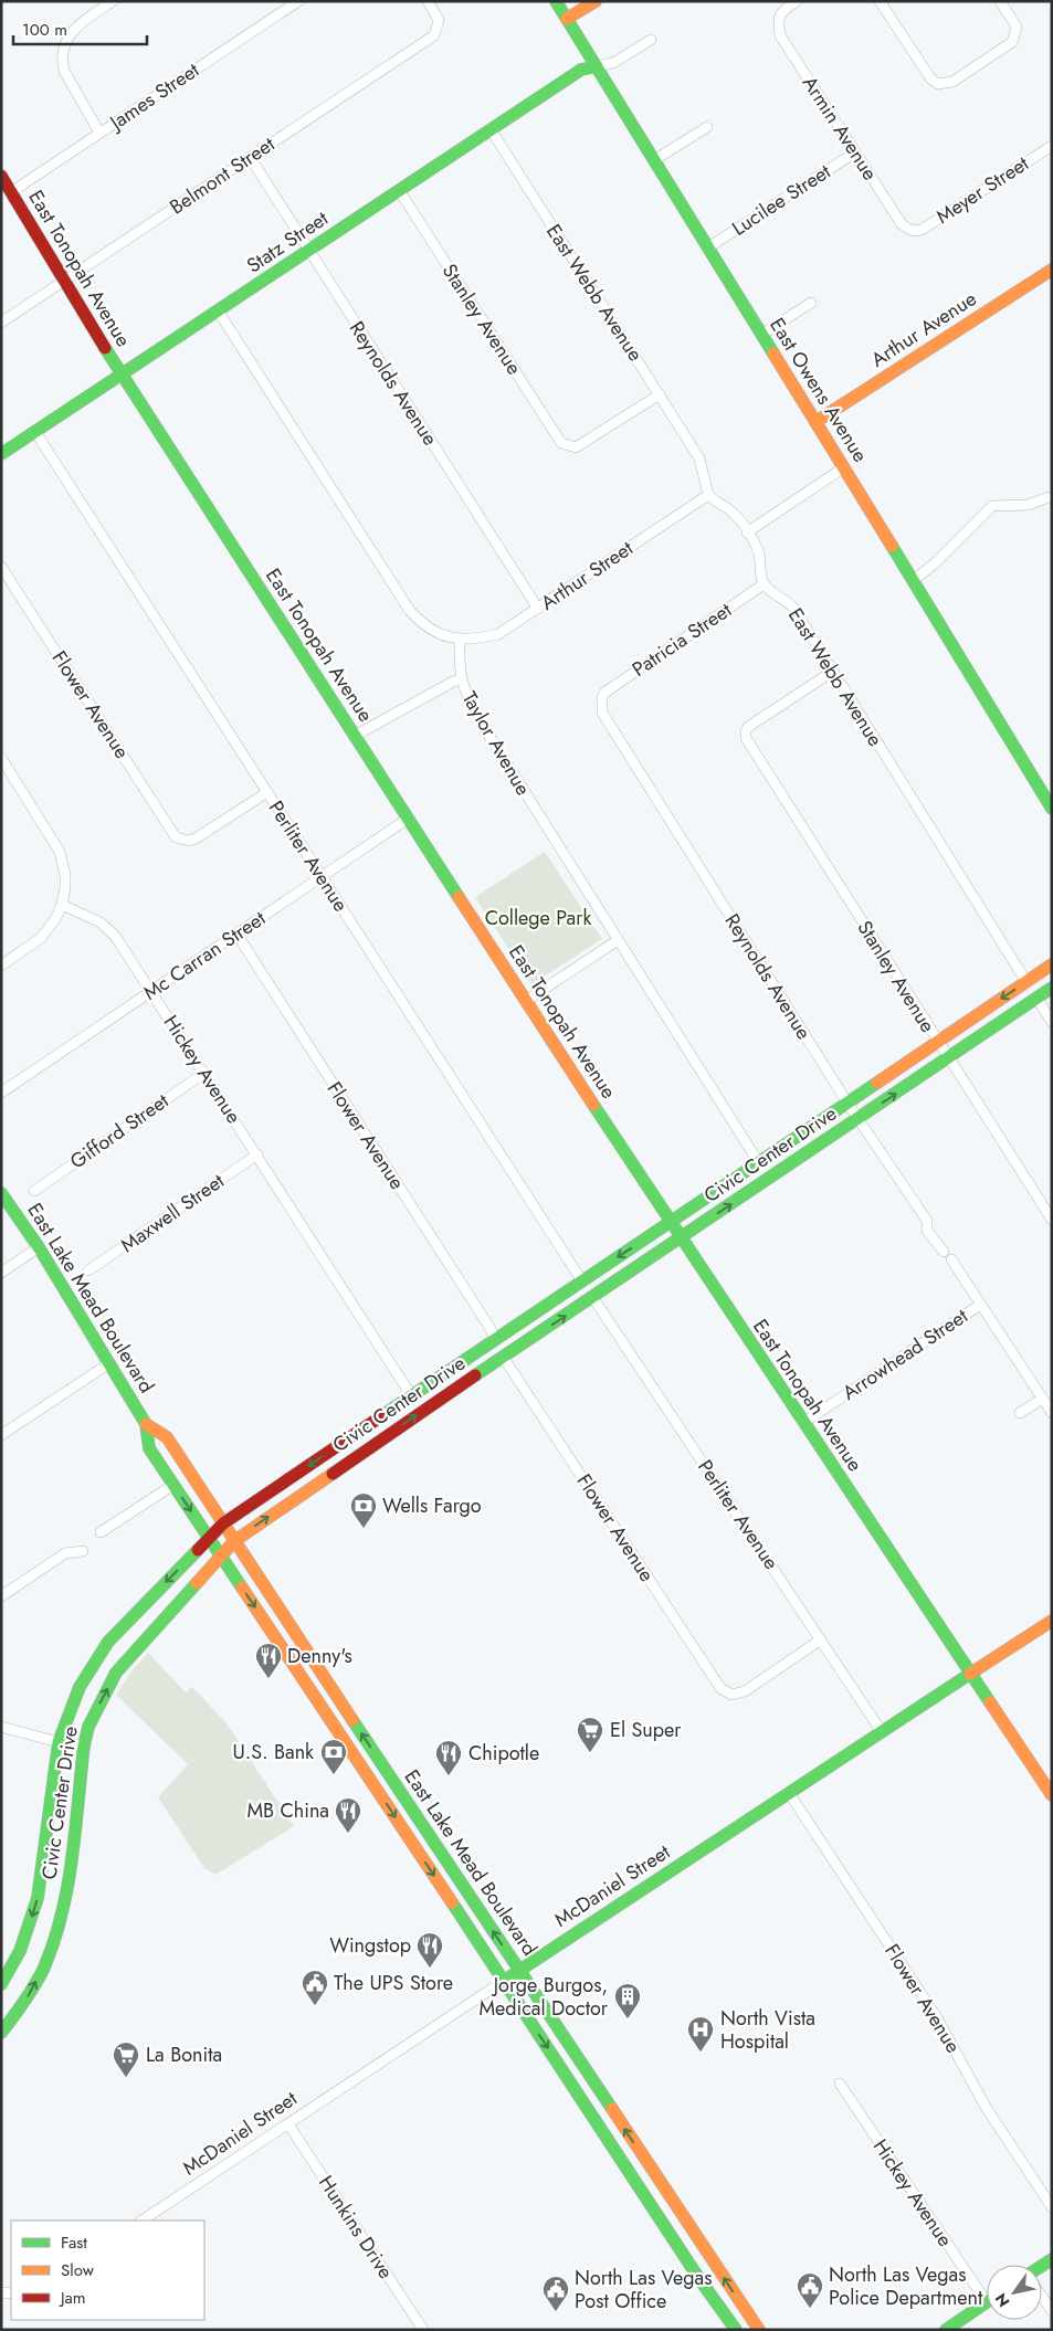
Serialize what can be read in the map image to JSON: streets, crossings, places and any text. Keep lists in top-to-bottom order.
{
  "streets": {
    "main road": [
      "Statz Street",
      "East Tonopah Avenue",
      "Arthur Avenue",
      "East Owens Avenue",
      "Civic Center Drive",
      "East Lake Mead Boulevard",
      "McDaniel Street"
    ],
    "street": [
      "James Street",
      "Armin Avenue",
      "Belmont Street",
      "Meyer Street",
      "Lucilee Street",
      "East Webb Avenue",
      "Stanley Avenue",
      "Reynolds Avenue",
      "Arthur Street",
      "Patricia Street",
      "Flower Avenue",
      "Taylor Avenue",
      "Perliter Avenue",
      "Mc Carran Street",
      "Hickey Avenue",
      "Gifford Street",
      "Maxwell Street",
      "Arrowhead Street",
      "Hunkins Drive"
    ]
  },
  "crossings": [
    ["James Street", "East Tonopah Avenue"],
    ["Armin Avenue", "Meyer Street"],
    ["Armin Avenue", "Lucilee Street"],
    ["Belmont Street", "East Tonopah Avenue"],
    ["Belmont Street", "Reynolds Avenue"],
    ["Lucilee Street", "East Owens Avenue"],
    ["Statz Street", "East Tonopah Avenue"],
    ["Statz Street", "East Webb Avenue"],
    ["Statz Street", "Stanley Avenue"],
    ["Statz Street", "Reynolds Avenue"],
    ["Statz Street", "East Owens Avenue"],
    ["Statz Street", "Perliter Avenue"],
    ["East Tonopah Avenue", "Mc Carran Street"],
    ["East Tonopah Avenue", "Civic Center Drive"],
    ["East Tonopah Avenue", "Arrowhead Street"],
    ["East Tonopah Avenue", "McDaniel Street"],
    ["East Webb Avenue", "Stanley Avenue"],
    ["East Webb Avenue", "Arthur Street"],
    ["East Webb Avenue", "Patricia Street"],
    ["East Webb Avenue", "Civic Center Drive"],
    ["Stanley Avenue", "Civic Center Drive"],
    ["Arthur Avenue", "East Owens Avenue"],
    ["Reynolds Avenue", "Arthur Street"],
    ["Reynolds Avenue", "Patricia Street"],
    ["Reynolds Avenue", "Civic Center Drive"],
    ["Arthur Street", "Taylor Avenue"],
    ["Flower Avenue", "Perliter Avenue"],
    ["Flower Avenue", "Mc Carran Street"],
    ["Flower Avenue", "Civic Center Drive"],
    ["Flower Avenue", "McDaniel Street"],
    ["Taylor Avenue", "Civic Center Drive"],
    ["Perliter Avenue", "Mc Carran Street"],
    ["Perliter Avenue", "Civic Center Drive"],
    ["Perliter Avenue", "McDaniel Street"],
    ["Mc Carran Street", "Hickey Avenue"],
    ["Hickey Avenue", "Gifford Street"],
    ["Hickey Avenue", "Civic Center Drive"],
    ["Hickey Avenue", "Maxwell Street"],
    ["Civic Center Drive", "East Lake Mead Boulevard"],
    ["East Lake Mead Boulevard", "McDaniel Street"],
    ["McDaniel Street", "Hunkins Drive"]
  ],
  "parks": ["College Park"],
  "places": {
    "bank": ["Wells Fargo", "U.S. Bank"],
    "restaurant": [
      "Denny's",
      "Chipotle",
      "MB China",
      "Wingstop"
    ],
    "supermarket": ["El Super", "La Bonita"],
    "public building": ["The UPS Store", "North Las Vegas Police Department", "North Las Vegas Post Office"],
    "building": ["Jorge Burgos, Medical Doctor"],
    "hospital": ["North Vista Hospital"]
  },
  "legend": ["Fast", "Slow", "Jam"],
  "scale_bar": "100 m",
  "north": "bottom left"
}
